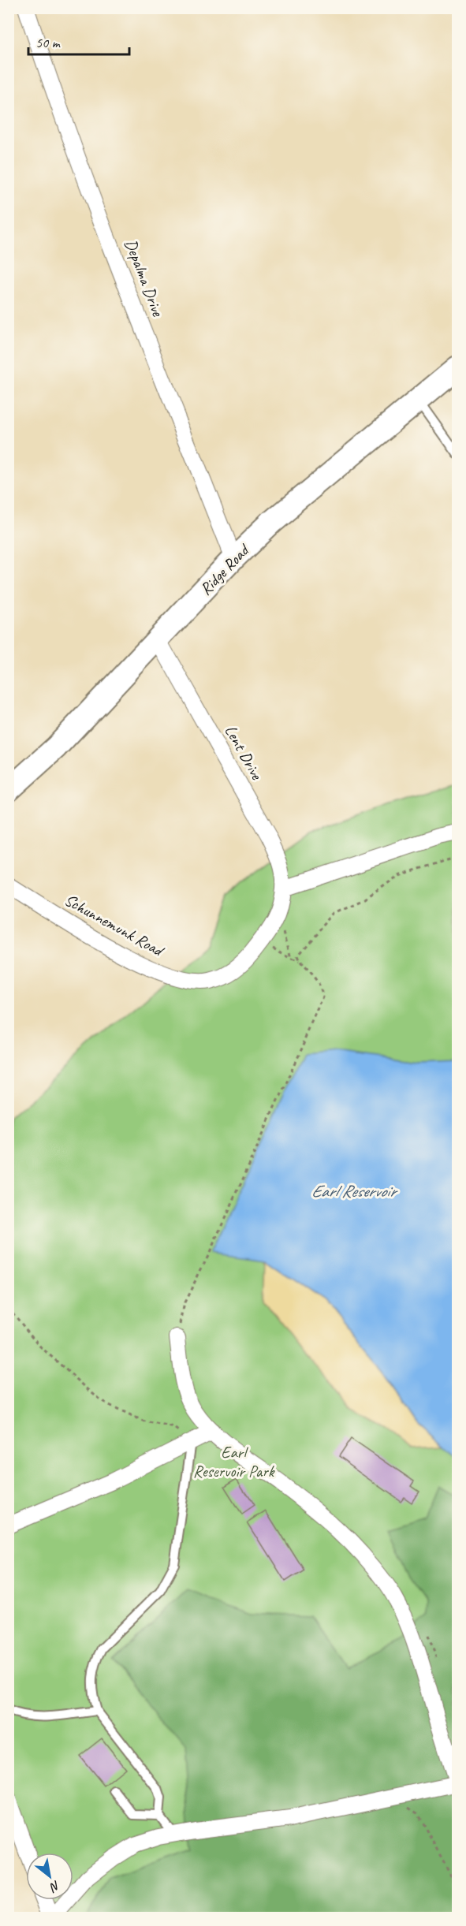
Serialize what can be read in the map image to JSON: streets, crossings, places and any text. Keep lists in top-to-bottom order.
{
  "streets": {
    "street": [
      "Depalma Drive",
      "Ridge Road",
      "Lent Drive",
      "Schunnemunk Road"
    ]
  },
  "crossings": [
    ["Depalma Drive", "Ridge Road"],
    ["Ridge Road", "Lent Drive"],
    ["Lent Drive", "Schunnemunk Road"]
  ],
  "water": ["Earl Reservoir"],
  "parks": ["Earl Reservoir Park"],
  "scale_bar": "50 m",
  "north": "bottom right"
}
